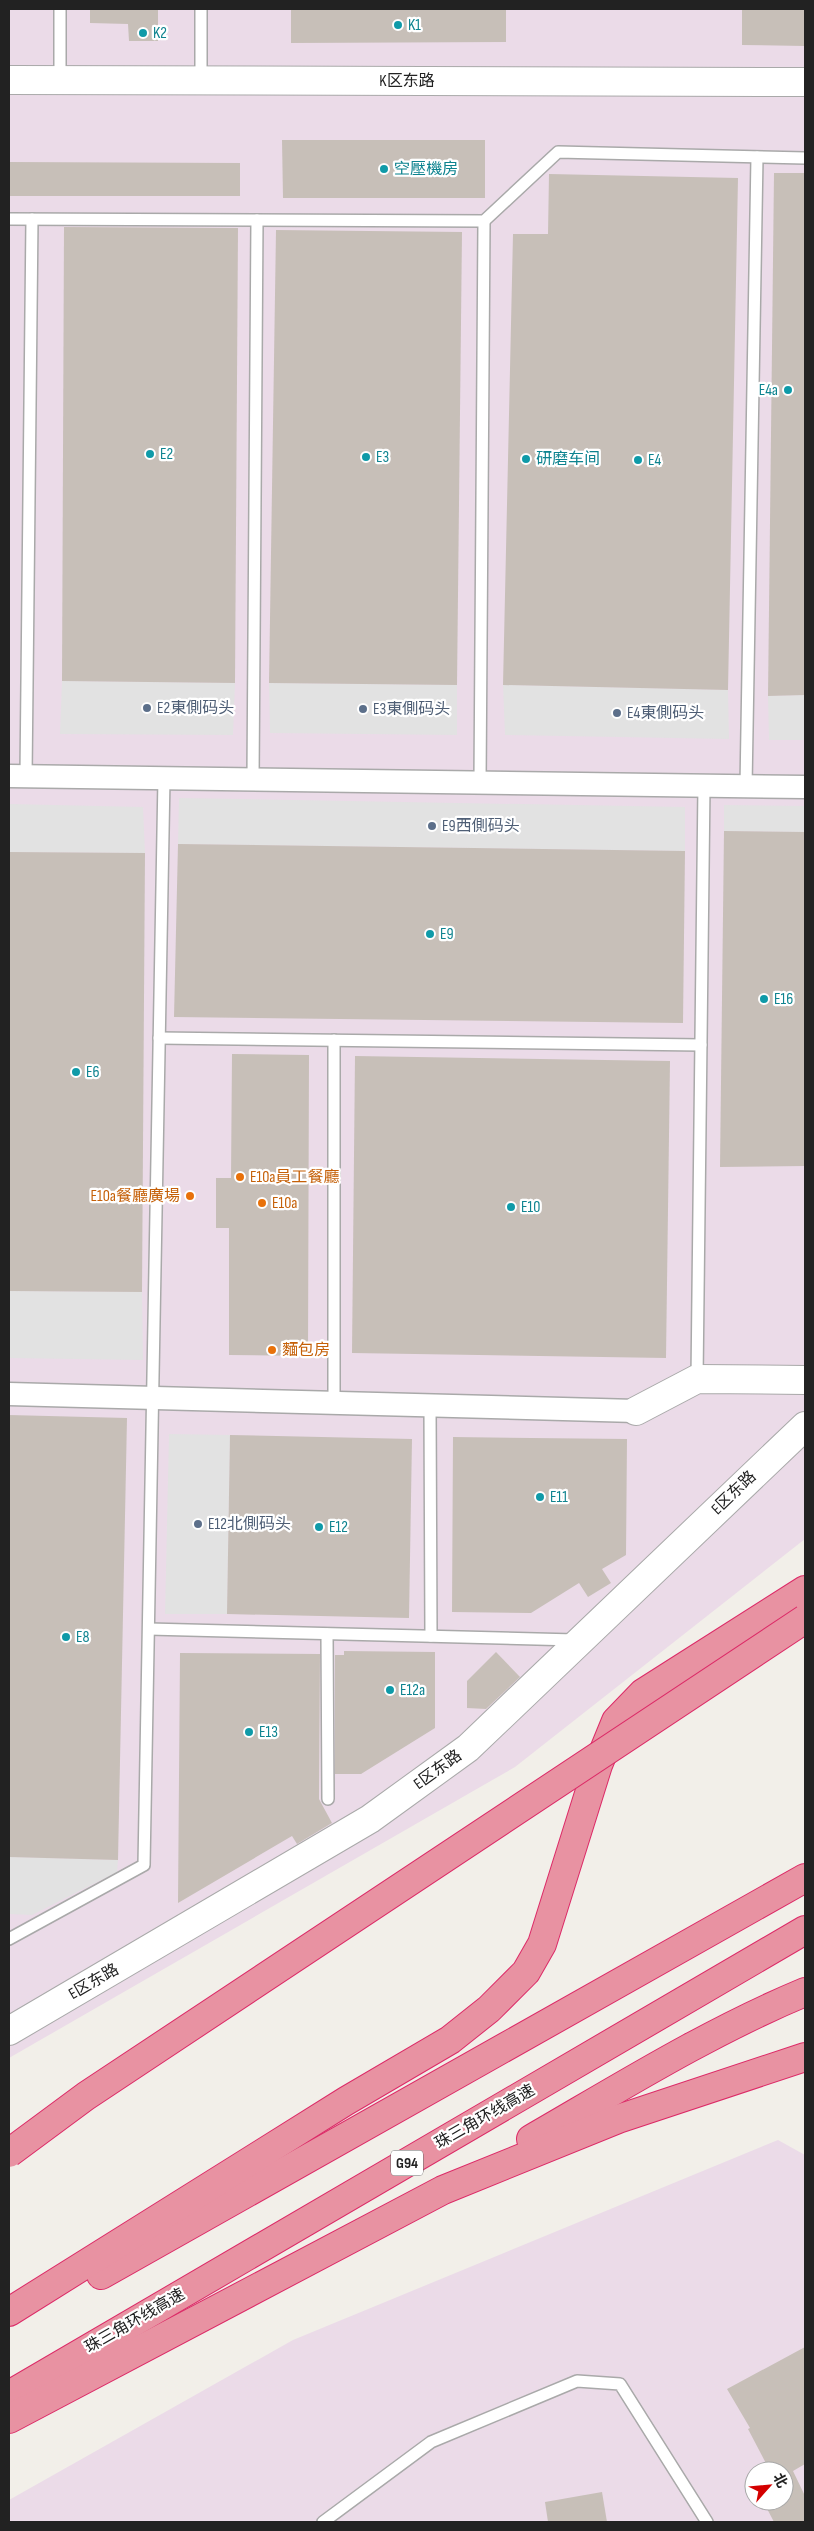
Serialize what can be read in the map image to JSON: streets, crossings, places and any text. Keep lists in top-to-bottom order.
{
  "streets": {
    "highway": ["珠三角环线高速", "G94"],
    "street": ["K区东路", "E区东路"]
  },
  "places": [
    "K1",
    "K2",
    "空壓機房",
    "E4a",
    "E2",
    "E3",
    "研磨车间",
    "E4",
    "E2東側码头",
    "E3東側码头",
    "E4東側码头",
    "E9西側码头",
    "E9",
    "E16",
    "E6",
    "E10a員工餐廳",
    "E10a餐廳廣場",
    "E10a",
    "E10",
    "麵包房",
    "E11",
    "E12北側码头",
    "E12",
    "E8",
    "E12a",
    "E13"
  ],
  "north": "top right"
}
